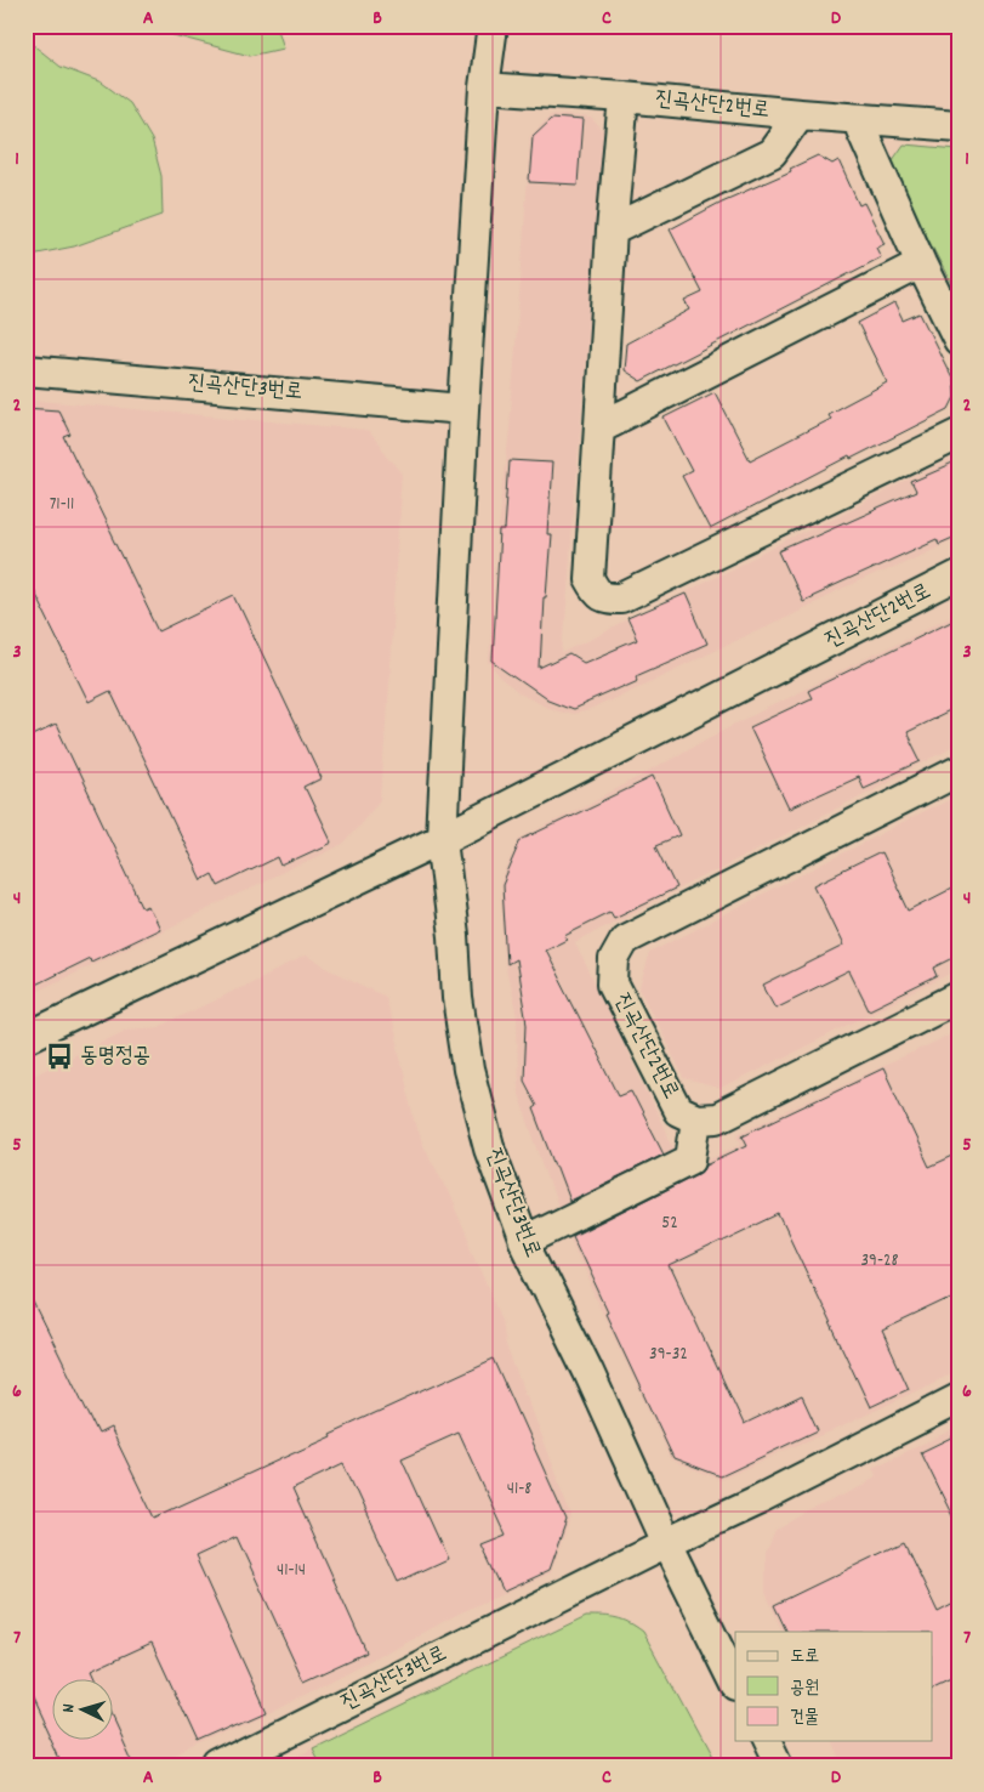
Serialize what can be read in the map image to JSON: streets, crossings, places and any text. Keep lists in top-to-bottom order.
{
  "streets": {
    "street": ["진곡산단2번로", "진곡산단3번로"]
  },
  "crossings": [
    ["진곡산단2번로", "진곡산단3번로"]
  ],
  "places": {
    "bus stop": ["동명정공"]
  },
  "house_numbers": [
    "71-11",
    "52",
    "39-28",
    "39-32",
    "41-8",
    "41-14"
  ],
  "legend": ["도로", "공원", "건물"],
  "north": "left",
  "grid": {
    "columns": [
      "A",
      "B",
      "C",
      "D"
    ],
    "rows": [
      "1",
      "2",
      "3",
      "4",
      "5",
      "6",
      "7"
    ]
  }
}
